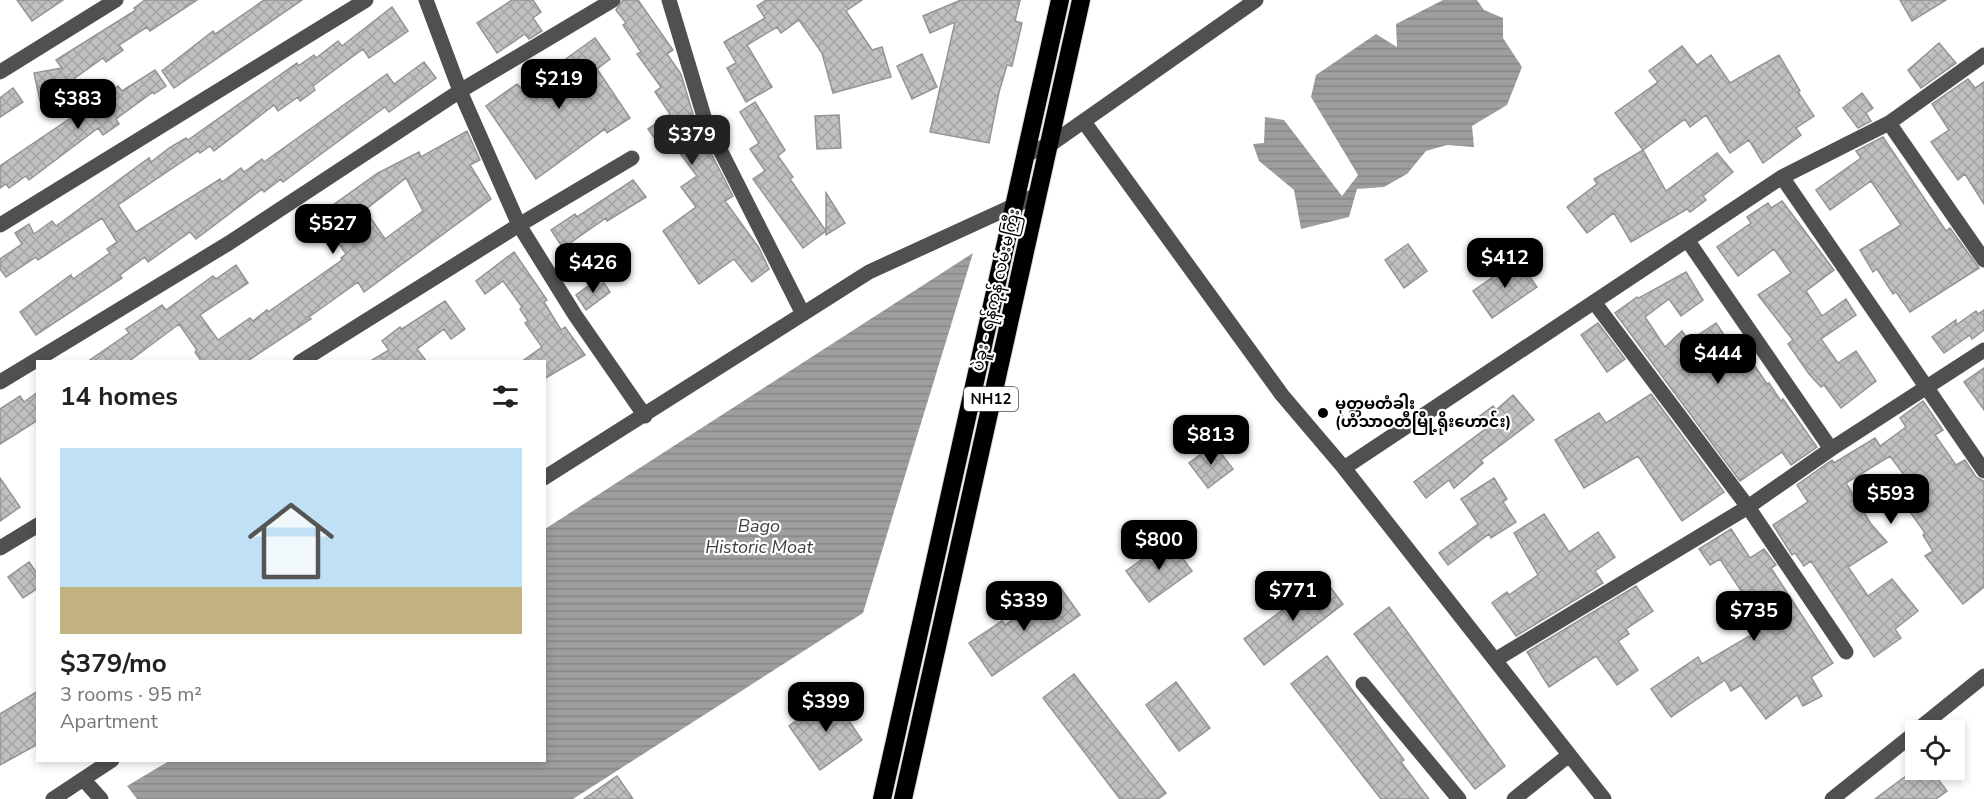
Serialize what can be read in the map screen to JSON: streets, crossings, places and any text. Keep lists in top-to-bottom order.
{
  "streets": {
    "highway": ["ပဲခူး - ရန်ကုန် လမ်းမကြီး", "NH12"]
  },
  "water": ["Bago Historic Moat"],
  "places": ["မုတ္တမတံခါး (ဟံသာဝတီမြို့ရိုးဟောင်း)"],
  "page": {
    "price": [
      "$219",
      "$383",
      "$379",
      "$527",
      "$412",
      "$426",
      "$444",
      "$813",
      "$593",
      "$800",
      "$771",
      "$339",
      "$735",
      "$399"
    ],
    "heading": "14 homes",
    "list": [
      {
        "name": "$379/mo",
        "note": "3 rooms · 95 m² · Apartment"
      }
    ]
  }
}
